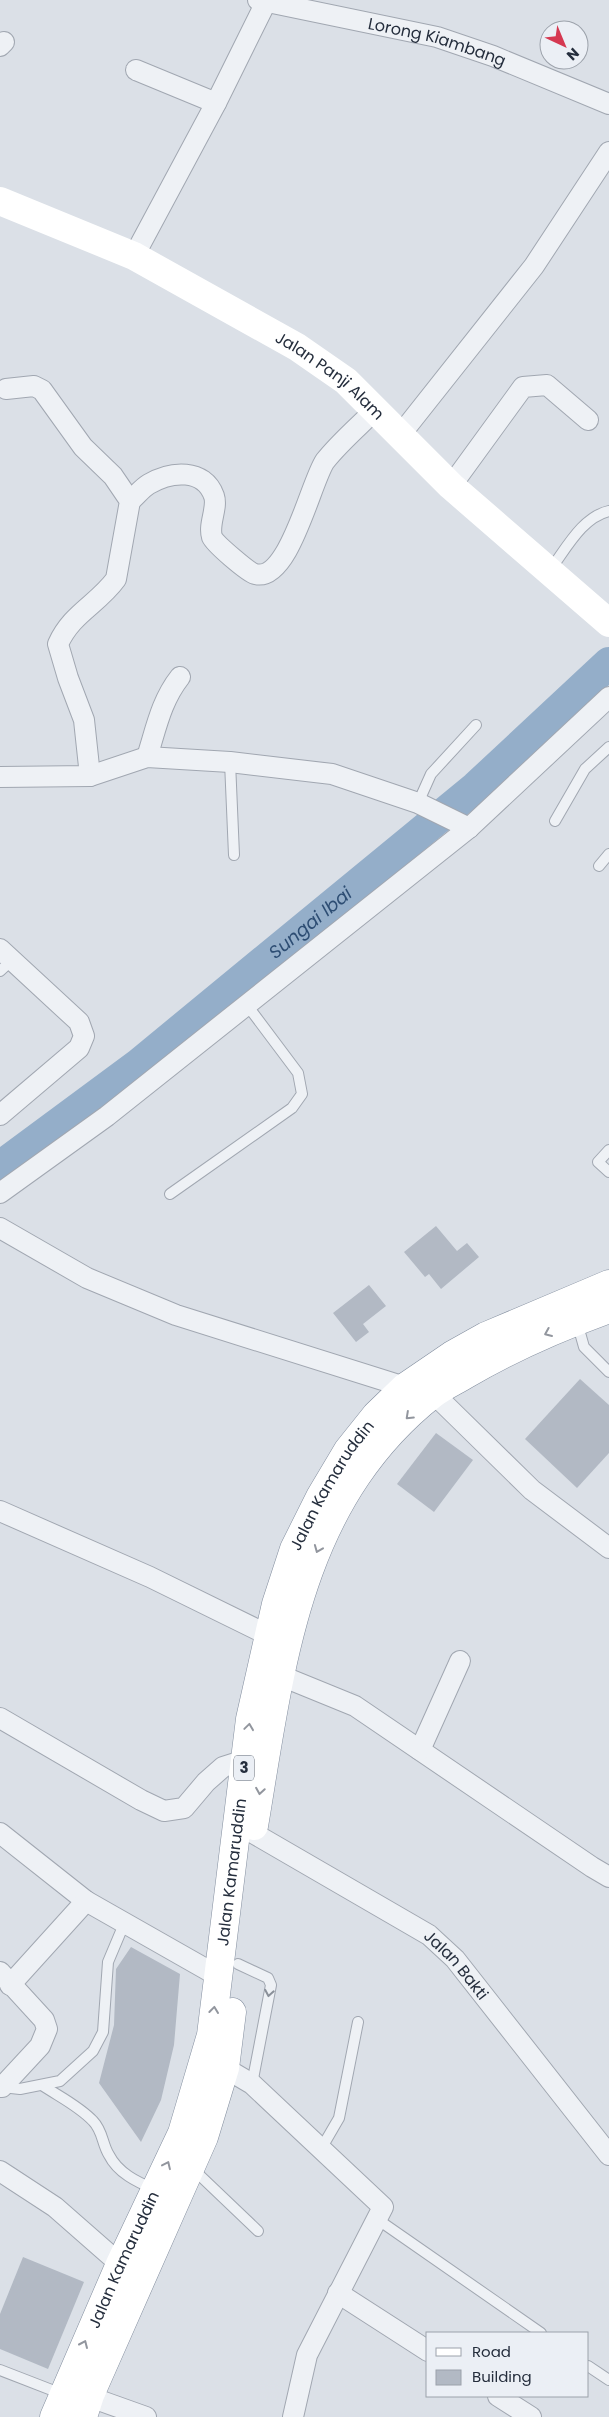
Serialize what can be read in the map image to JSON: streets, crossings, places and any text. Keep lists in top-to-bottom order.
{
  "streets": {
    "main road": ["Jalan Panji Alam", "Jalan Kamaruddin", "3"],
    "street": ["Lorong Kiambang", "Jalan Bakti"]
  },
  "crossings": [
    ["Jalan Kamaruddin", "Jalan Bakti"]
  ],
  "water": ["Sungai Ibai"],
  "legend": ["Road", "Building"],
  "north": "bottom right"
}
